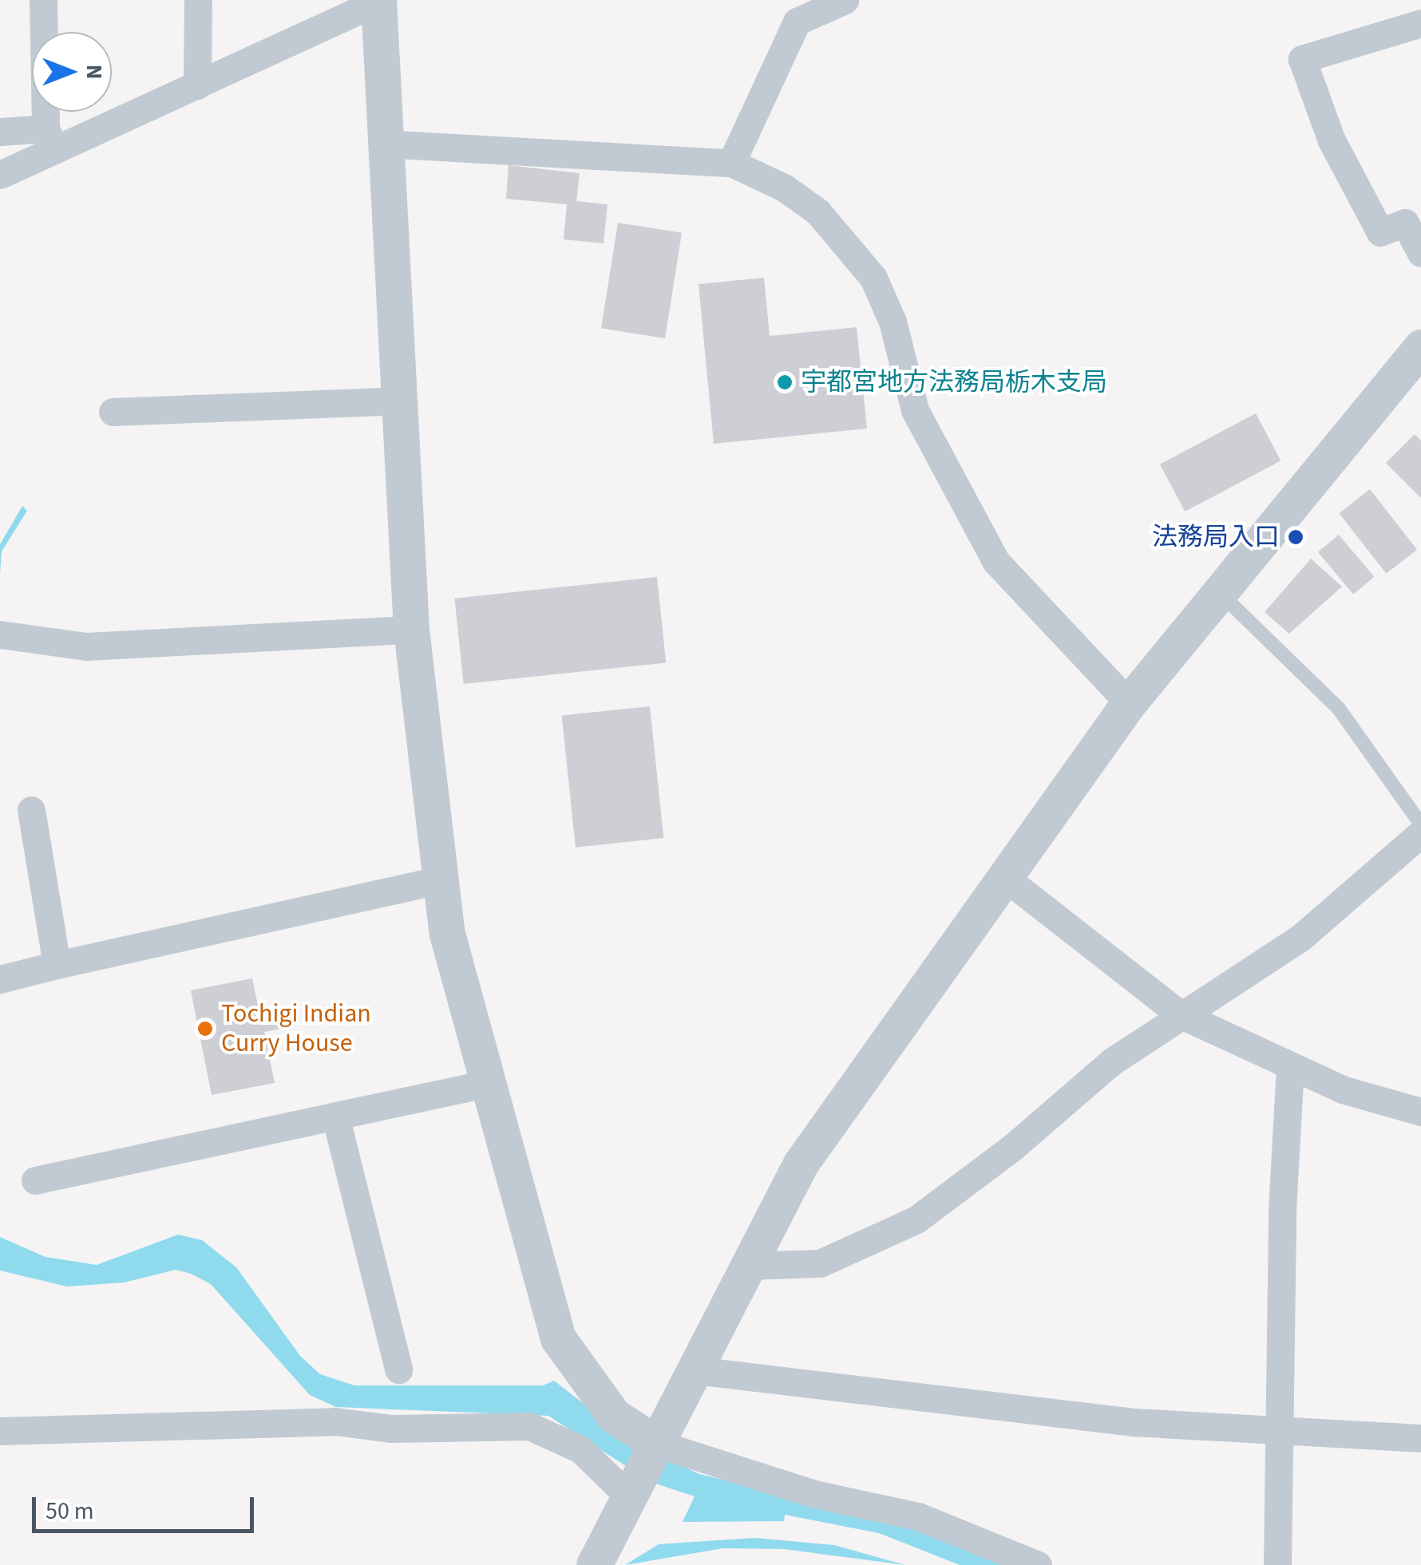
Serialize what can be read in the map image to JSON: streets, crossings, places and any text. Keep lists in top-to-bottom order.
{
  "places": ["宇都宮地方法務局栃木支局", "法務局入口", "Tochigi Indian Curry House"],
  "scale_bar": "50 m",
  "north": "right"
}
